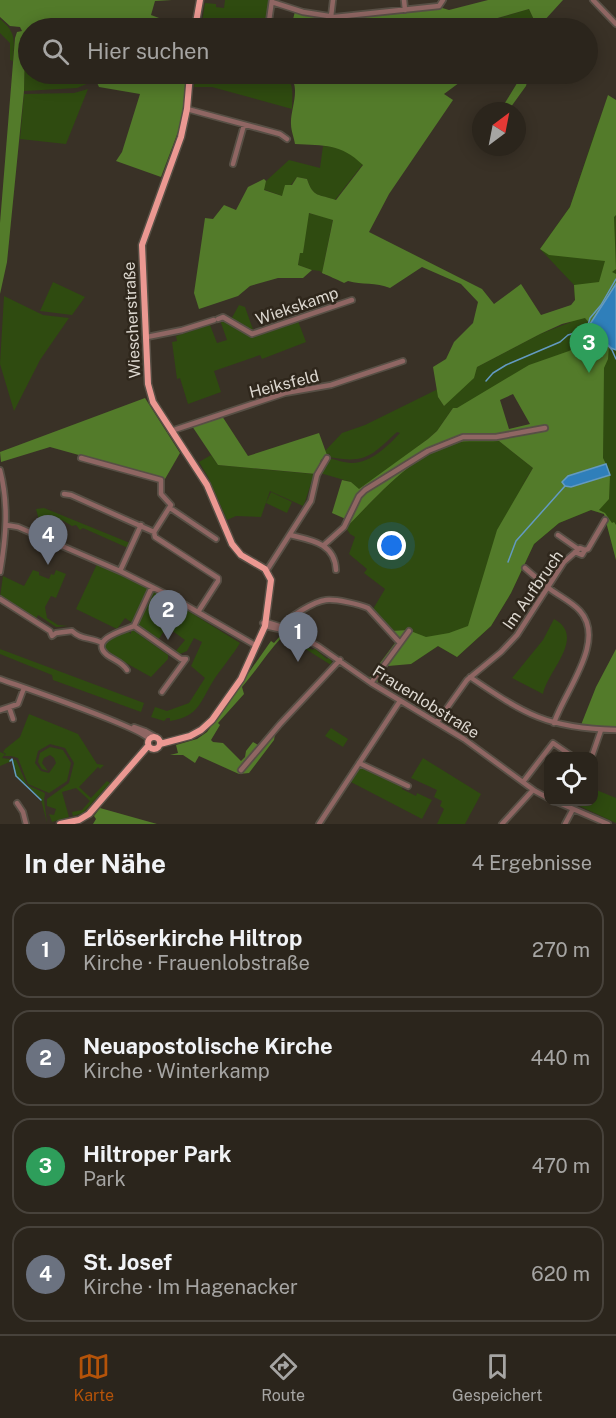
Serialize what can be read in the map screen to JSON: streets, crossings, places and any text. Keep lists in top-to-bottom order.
{
  "streets": {
    "main road": ["Wiescherstraße"],
    "street": [
      "Wiekskamp",
      "Heiksfeld",
      "Im Aufbruch",
      "Frauenlobstraße"
    ]
  },
  "crossings": [
    ["Wiekskamp", "Wiescherstraße"],
    ["Wiescherstraße", "Heiksfeld"],
    ["Im Aufbruch", "Frauenlobstraße"]
  ],
  "north": "top right",
  "page": {
    "search": "Hier suchen",
    "pins": [
      "3",
      "4",
      "2",
      "1"
    ],
    "heading": ["In der Nähe", "4 Ergebnisse"],
    "list": [
      {
        "mark": "1",
        "name": "Erlöserkirche Hiltrop",
        "note": "Kirche · Frauenlobstraße",
        "value": "270 m"
      },
      {
        "mark": "2",
        "name": "Neuapostolische Kirche",
        "note": "Kirche · Winterkamp",
        "value": "440 m"
      },
      {
        "mark": "3",
        "name": "Hiltroper Park",
        "note": "Park",
        "value": "470 m"
      },
      {
        "mark": "4",
        "name": "St. Josef",
        "note": "Kirche · Im Hagenacker",
        "value": "620 m"
      }
    ],
    "nav": ["Karte", "Route", "Gespeichert"]
  }
}
